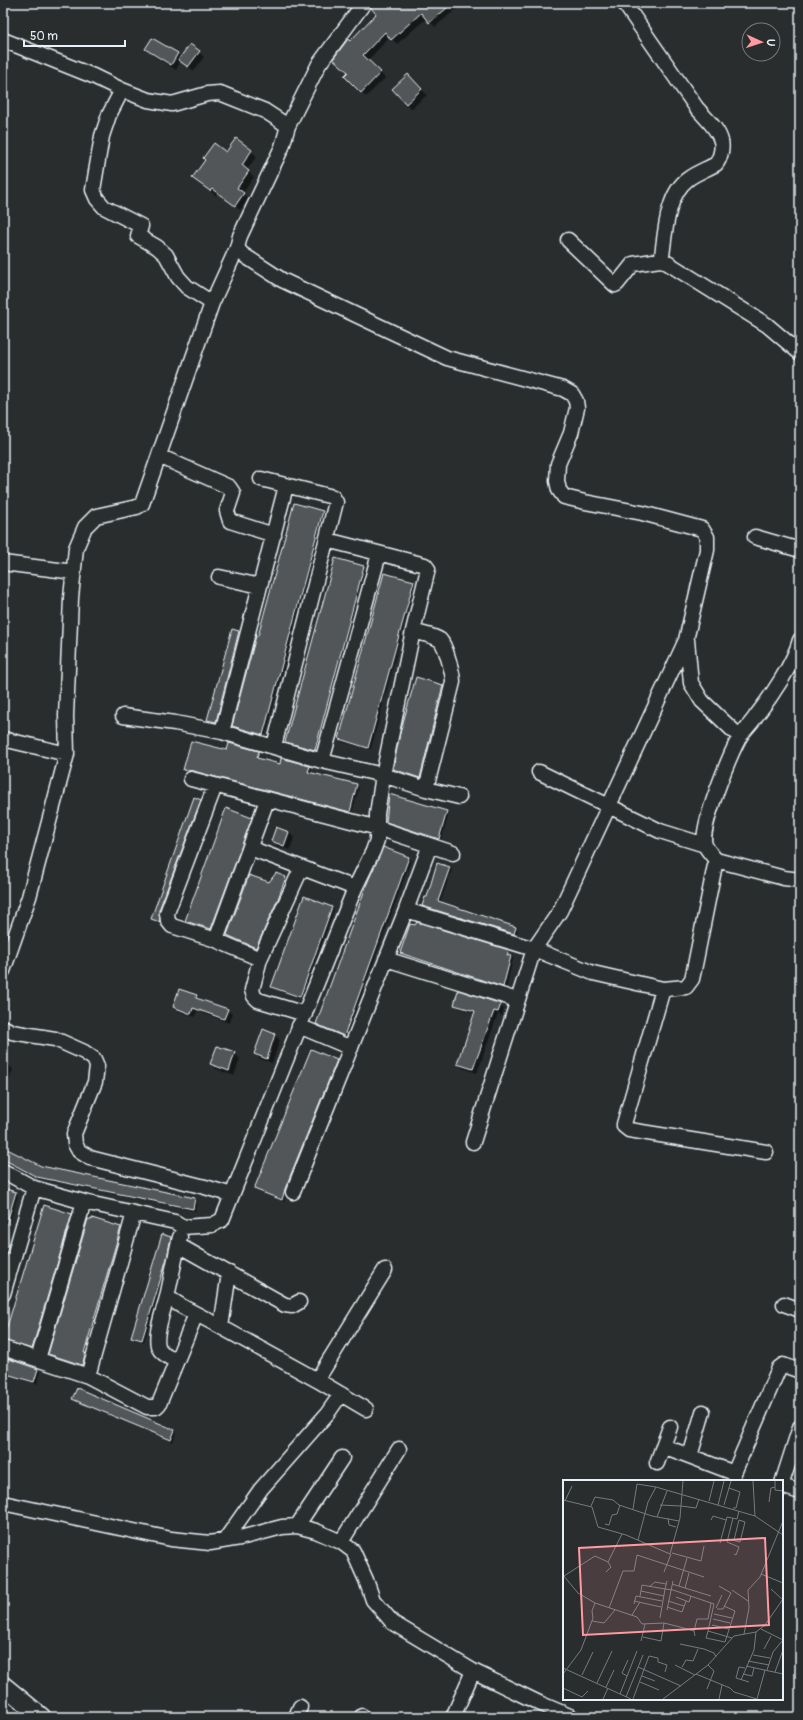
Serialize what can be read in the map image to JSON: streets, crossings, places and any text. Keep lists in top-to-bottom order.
{
  "scale_bar": "50 m",
  "north": "right"
}
